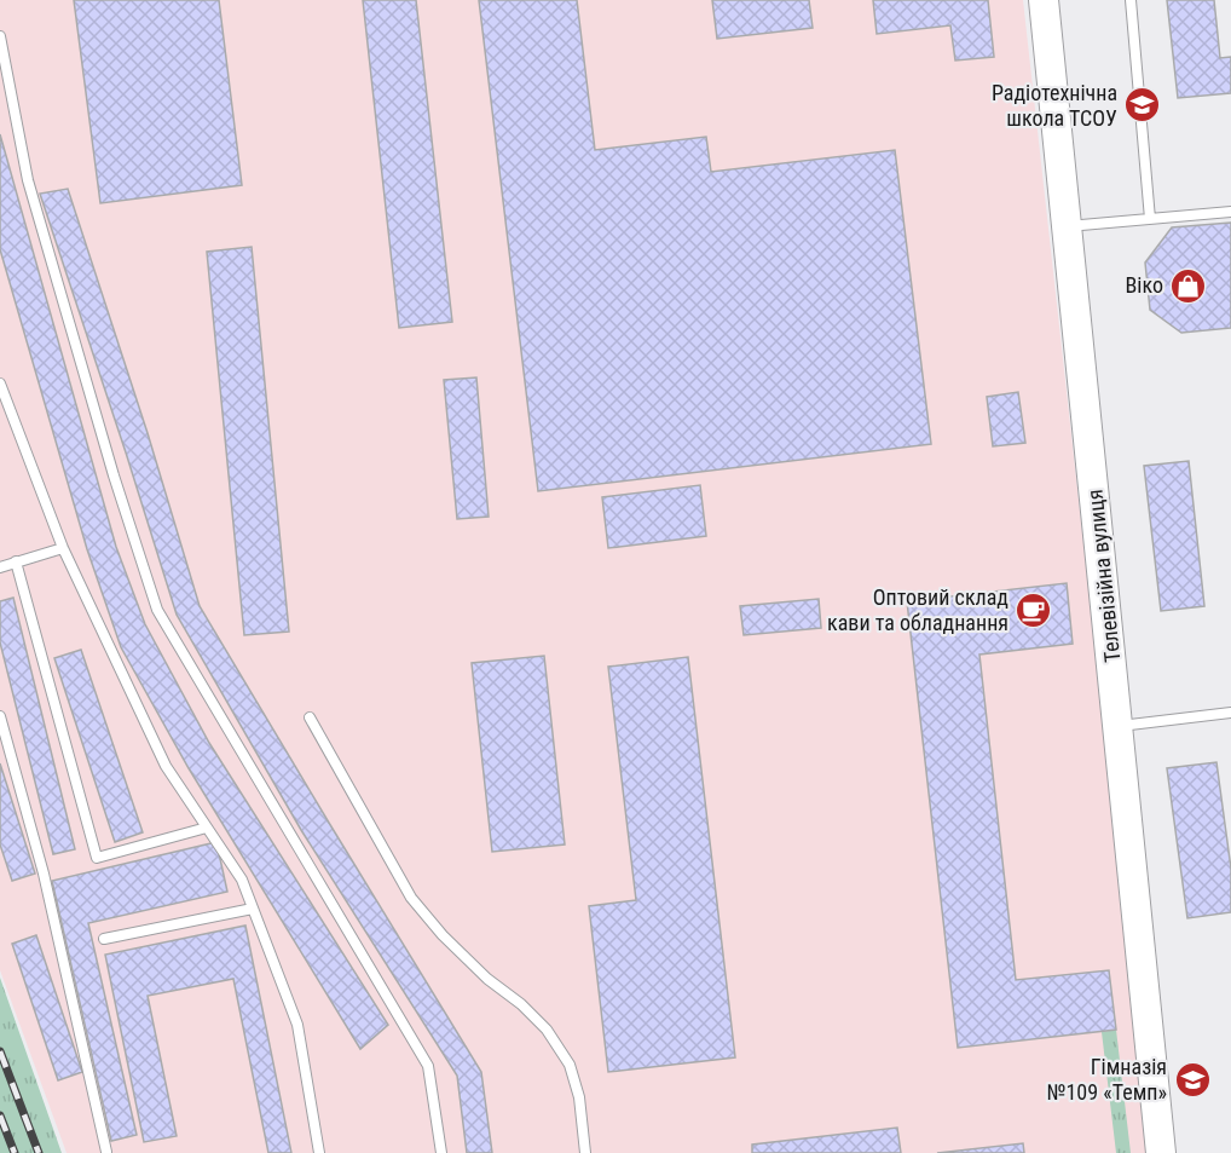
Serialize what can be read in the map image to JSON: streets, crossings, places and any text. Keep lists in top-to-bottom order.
{
  "streets": {
    "street": ["Телевізійна вулиця"]
  },
  "places": {
    "school or university": ["Радіотехнічна школа ТСОУ", "Гімназія №109 «Темп»"],
    "shop": ["Віко"],
    "cafe": ["Оптовий склад кави та обладнання"]
  }
}
